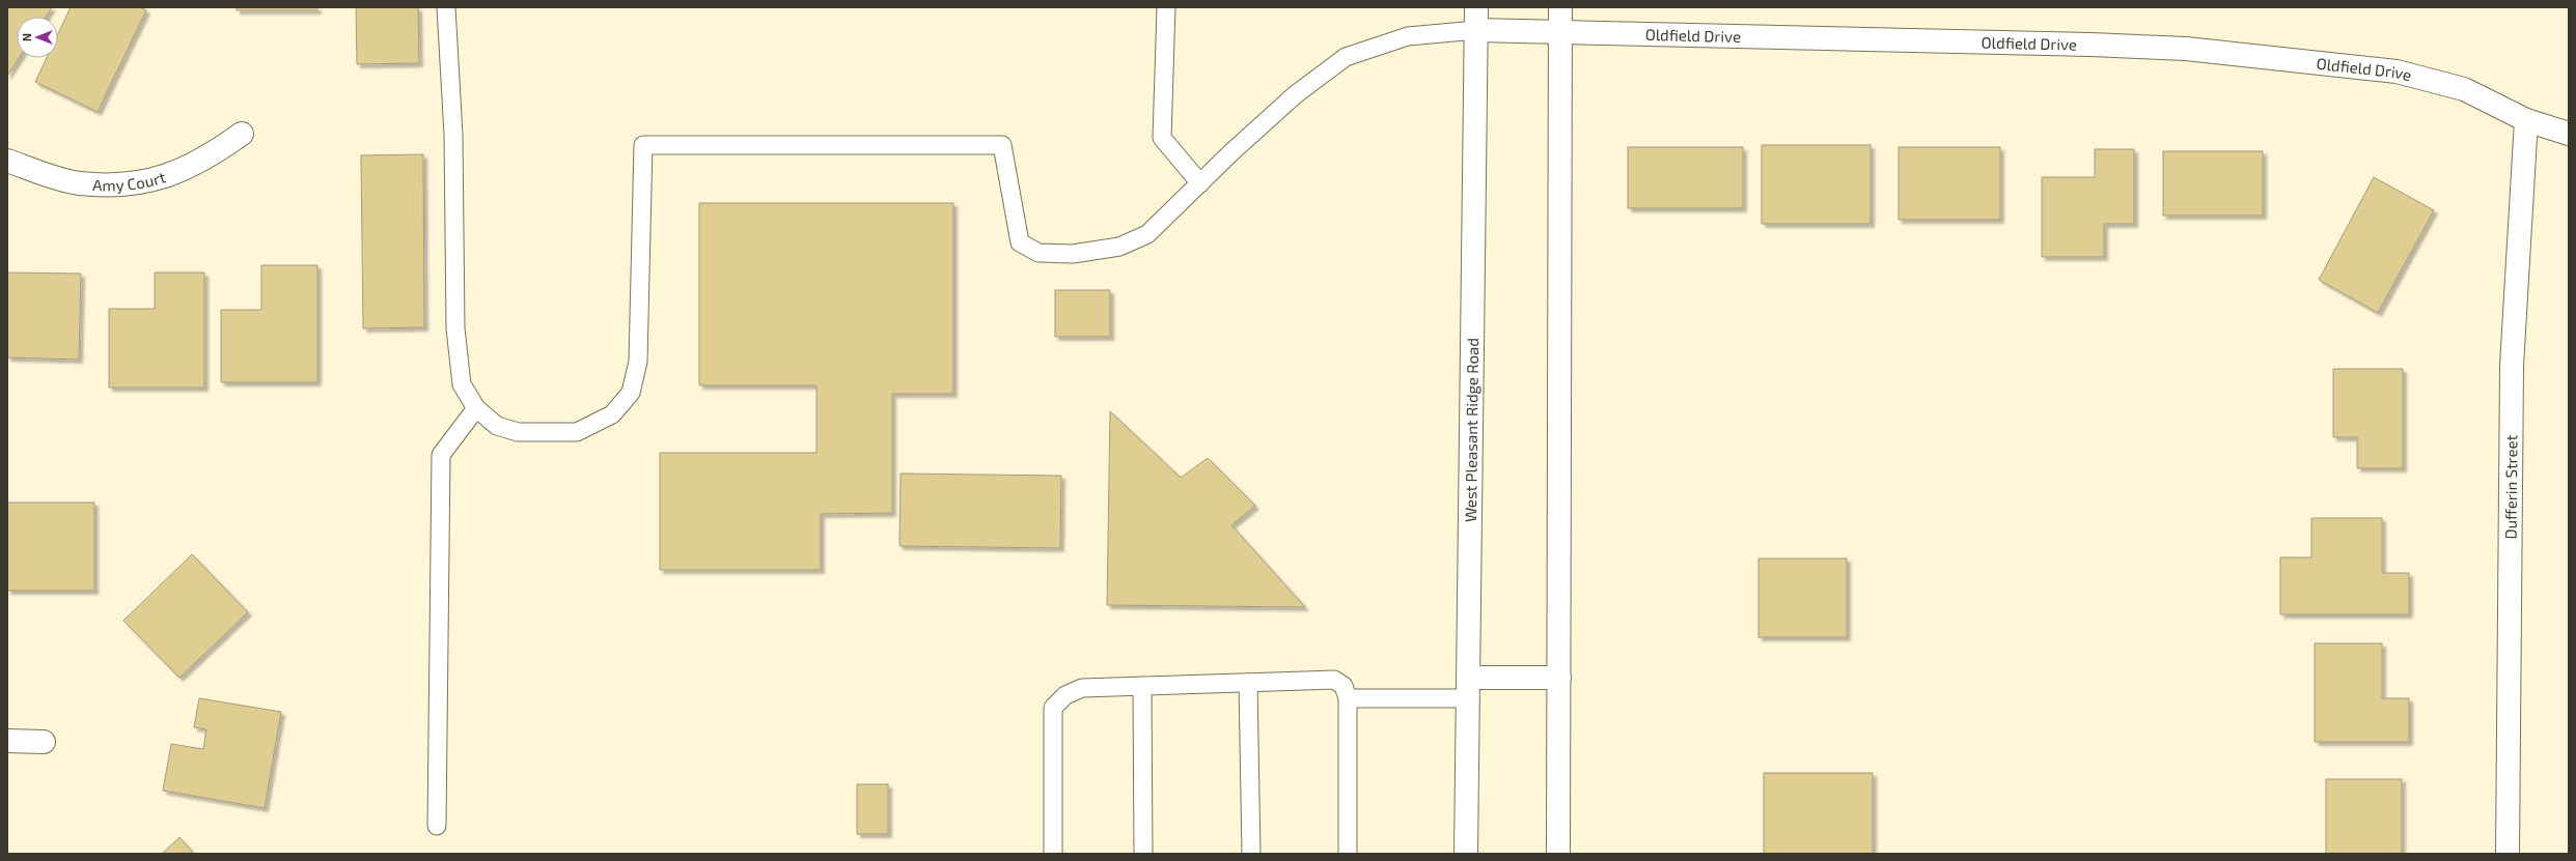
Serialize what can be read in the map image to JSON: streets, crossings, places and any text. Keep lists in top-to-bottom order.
{
  "streets": {
    "street": [
      "Oldfield Drive",
      "Amy Court",
      "West Pleasant Ridge Road",
      "Dufferin Street"
    ]
  },
  "crossings": [
    ["Oldfield Drive", "West Pleasant Ridge Road"],
    ["Oldfield Drive", "Dufferin Street"]
  ],
  "north": "left"
}
